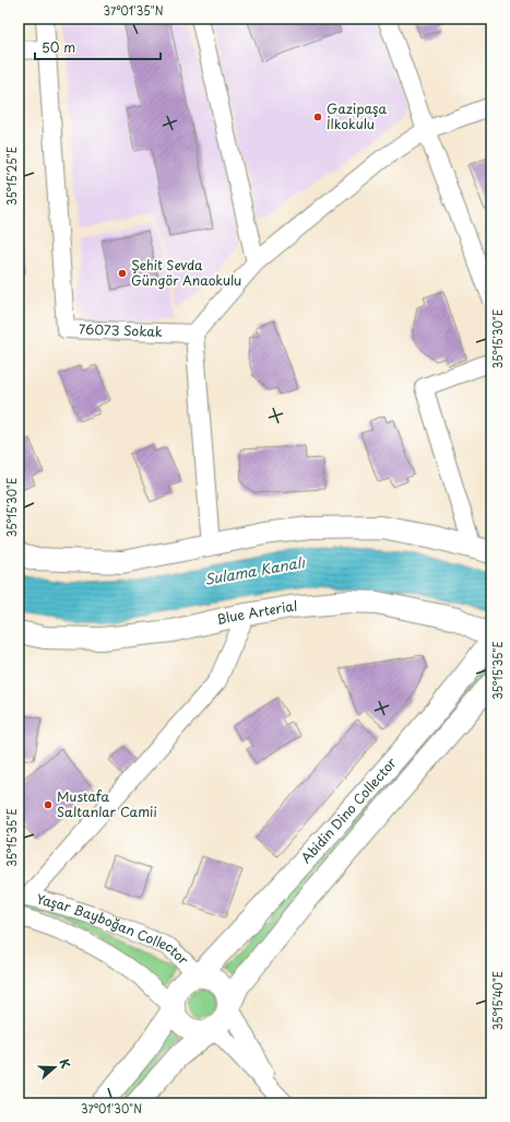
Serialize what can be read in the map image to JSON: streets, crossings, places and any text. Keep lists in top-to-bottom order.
{
  "streets": {
    "main road": ["Blue Arterial", "Abidin Dino Collector"],
    "street": ["76073 Sokak", "Yaşar Bayboğan Collector"]
  },
  "crossings": [
    ["Blue Arterial", "Abidin Dino Collector"],
    ["Abidin Dino Collector", "Yaşar Bayboğan Collector"]
  ],
  "water": ["Sulama Kanalı"],
  "places": ["Gazipaşa İlkokulu", "Şehit Sevda Güngör Anaokulu", "Mustafa Saltanlar Camii"],
  "scale_bar": "50 m",
  "north": "right",
  "coordinates": [
    "37°01'35\"N",
    "35°15'25\"E",
    "35°15'30\"E",
    "35°15'35\"E",
    "35°15'40\"E",
    "37°01'30\"N"
  ]
}
